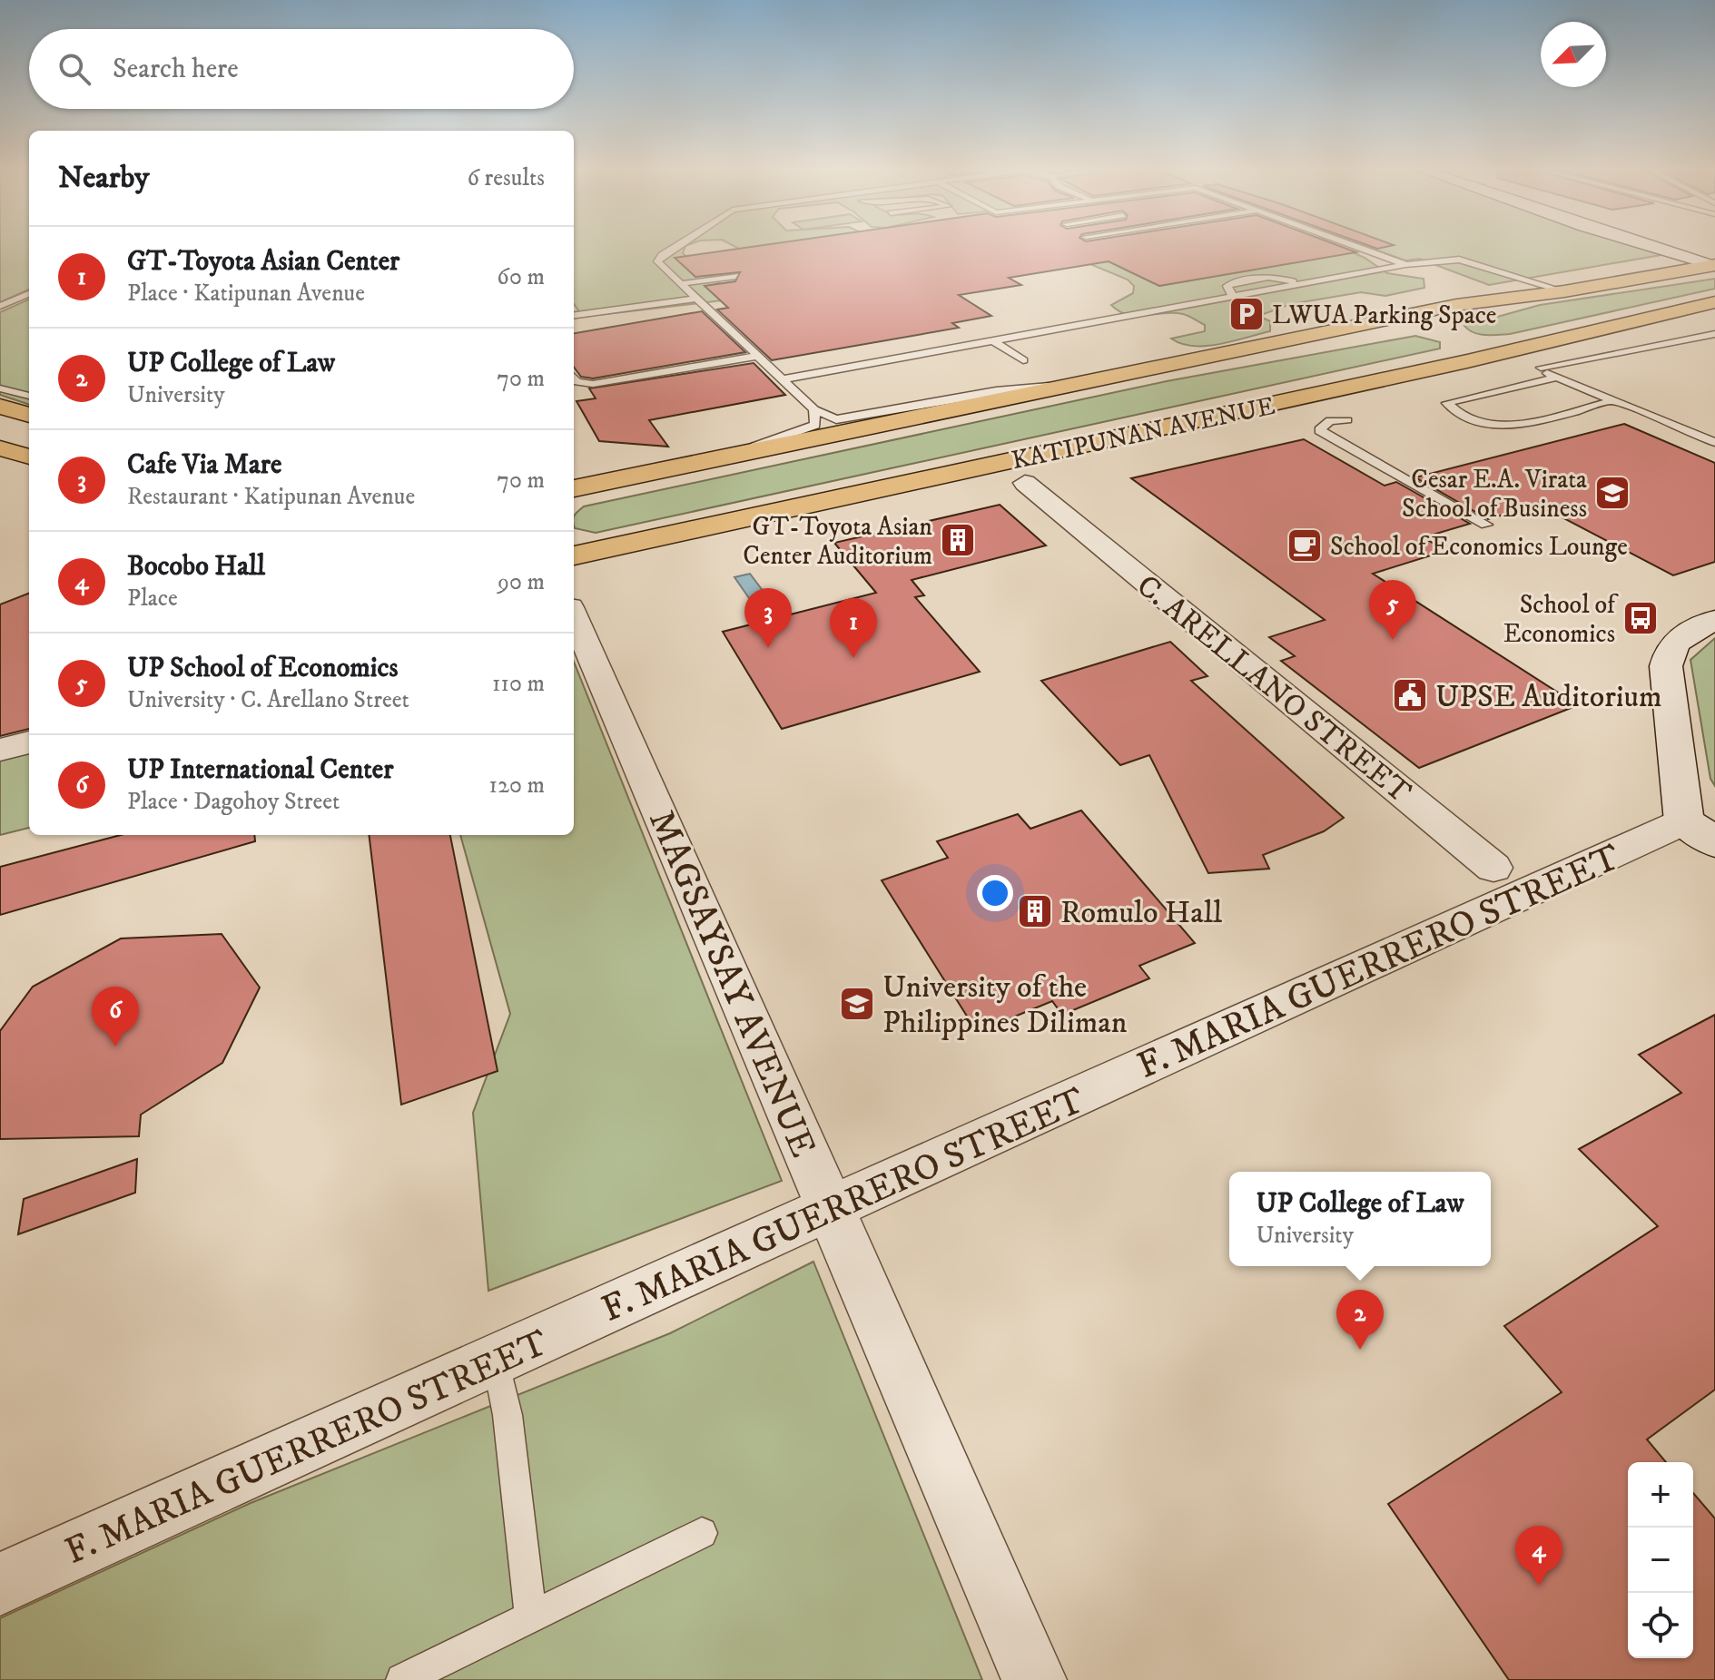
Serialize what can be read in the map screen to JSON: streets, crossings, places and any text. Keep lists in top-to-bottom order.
{
  "streets": {
    "main road": ["KATIPUNAN AVENUE"],
    "street": ["C. ARELLANO STREET", "F. MARIA GUERRERO STREET", "MAGSAYSAY AVENUE"]
  },
  "crossings": [
    ["C. ARELLANO STREET", "F. MARIA GUERRERO STREET"],
    ["F. MARIA GUERRERO STREET", "MAGSAYSAY AVENUE"]
  ],
  "places": {
    "parking": ["LWUA Parking Space"],
    "school or university": ["Cesar E.A. Virata School of Business", "University of the Philippines Diliman"],
    "building": ["GT-Toyota Asian Center Auditorium", "Romulo Hall"],
    "cafe": ["School of Economics Lounge"],
    "bus stop": ["School of Economics"],
    "public building": ["UPSE Auditorium"]
  },
  "north": "bottom left",
  "page": {
    "search": "Search here",
    "heading": ["Nearby", "6 results"],
    "list": [
      {
        "mark": "1",
        "name": "GT-Toyota Asian Center",
        "note": "Place · Katipunan Avenue",
        "value": "60 m"
      },
      {
        "mark": "2",
        "name": "UP College of Law",
        "note": "University",
        "value": "70 m"
      },
      {
        "mark": "3",
        "name": "Cafe Via Mare",
        "note": "Restaurant · Katipunan Avenue",
        "value": "70 m"
      },
      {
        "mark": "4",
        "name": "Bocobo Hall",
        "note": "Place",
        "value": "90 m"
      },
      {
        "mark": "5",
        "name": "UP School of Economics",
        "note": "University · C. Arellano Street",
        "value": "110 m"
      },
      {
        "mark": "6",
        "name": "UP International Center",
        "note": "Place · Dagohoy Street",
        "value": "120 m"
      }
    ],
    "pins": [
      "5",
      "3",
      "1",
      "6",
      "2",
      "4"
    ],
    "popup": ["UP College of Law", "University"],
    "map_buttons": ["+", "−"]
  }
}
